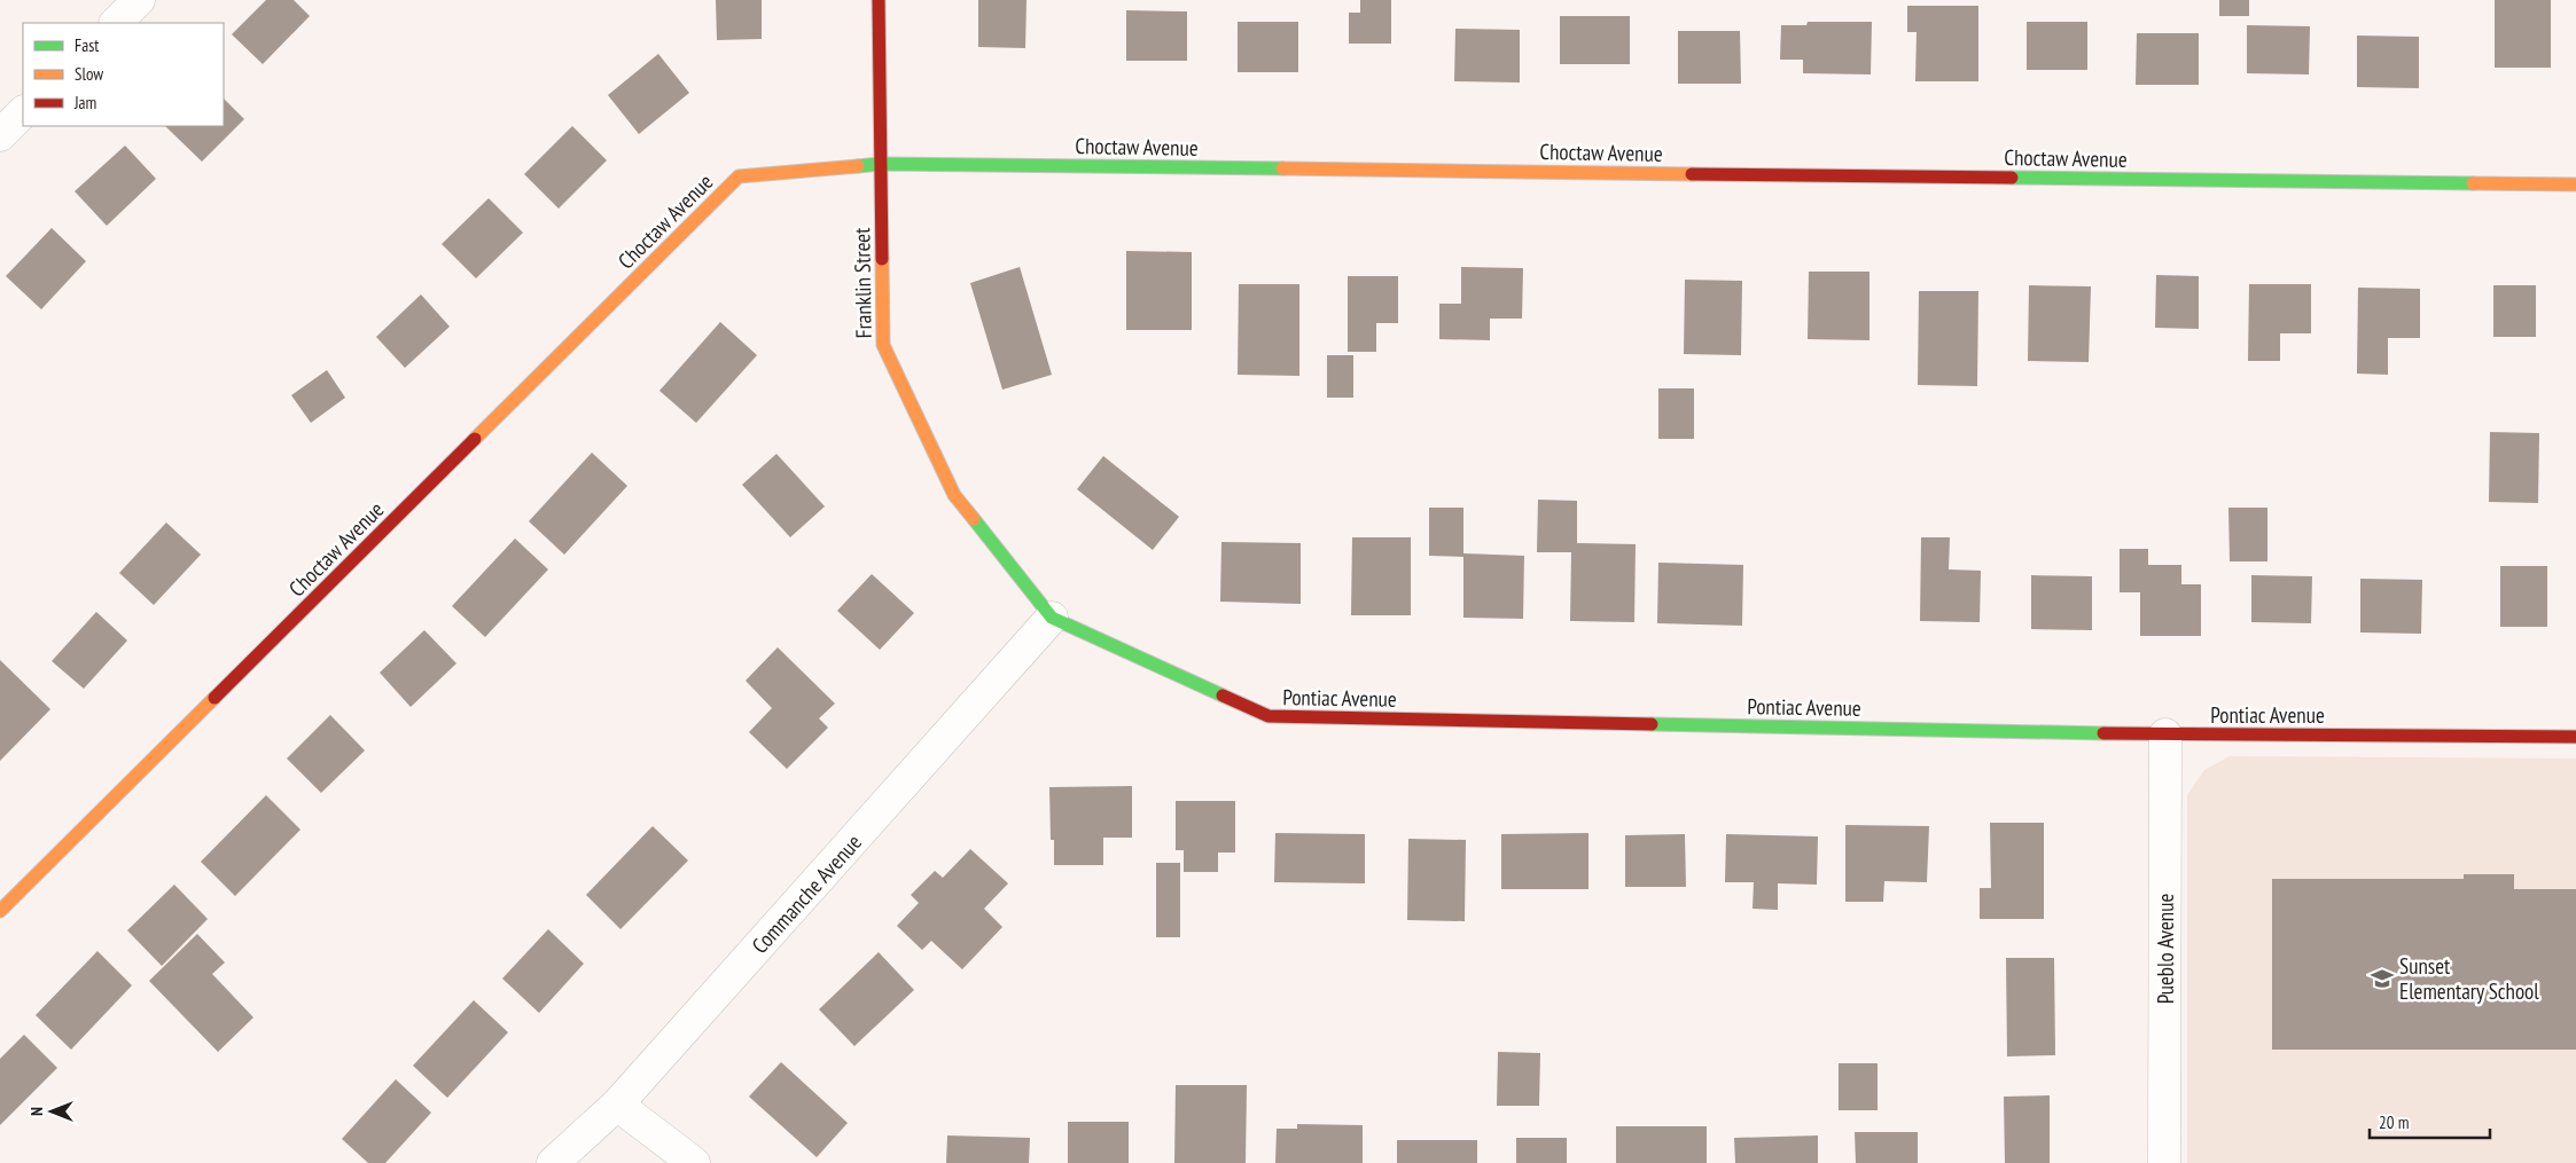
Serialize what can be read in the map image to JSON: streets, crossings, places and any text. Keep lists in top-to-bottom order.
{
  "streets": {
    "street": [
      "Choctaw Avenue",
      "Franklin Street",
      "Pontiac Avenue",
      "Commanche Avenue",
      "Pueblo Avenue"
    ]
  },
  "crossings": [
    ["Choctaw Avenue", "Franklin Street"],
    ["Franklin Street", "Pontiac Avenue"],
    ["Franklin Street", "Commanche Avenue"],
    ["Pontiac Avenue", "Commanche Avenue"],
    ["Pontiac Avenue", "Pueblo Avenue"]
  ],
  "places": {
    "school or university": ["Sunset Elementary School"]
  },
  "legend": ["Fast", "Slow", "Jam"],
  "scale_bar": "20 m",
  "north": "left"
}
